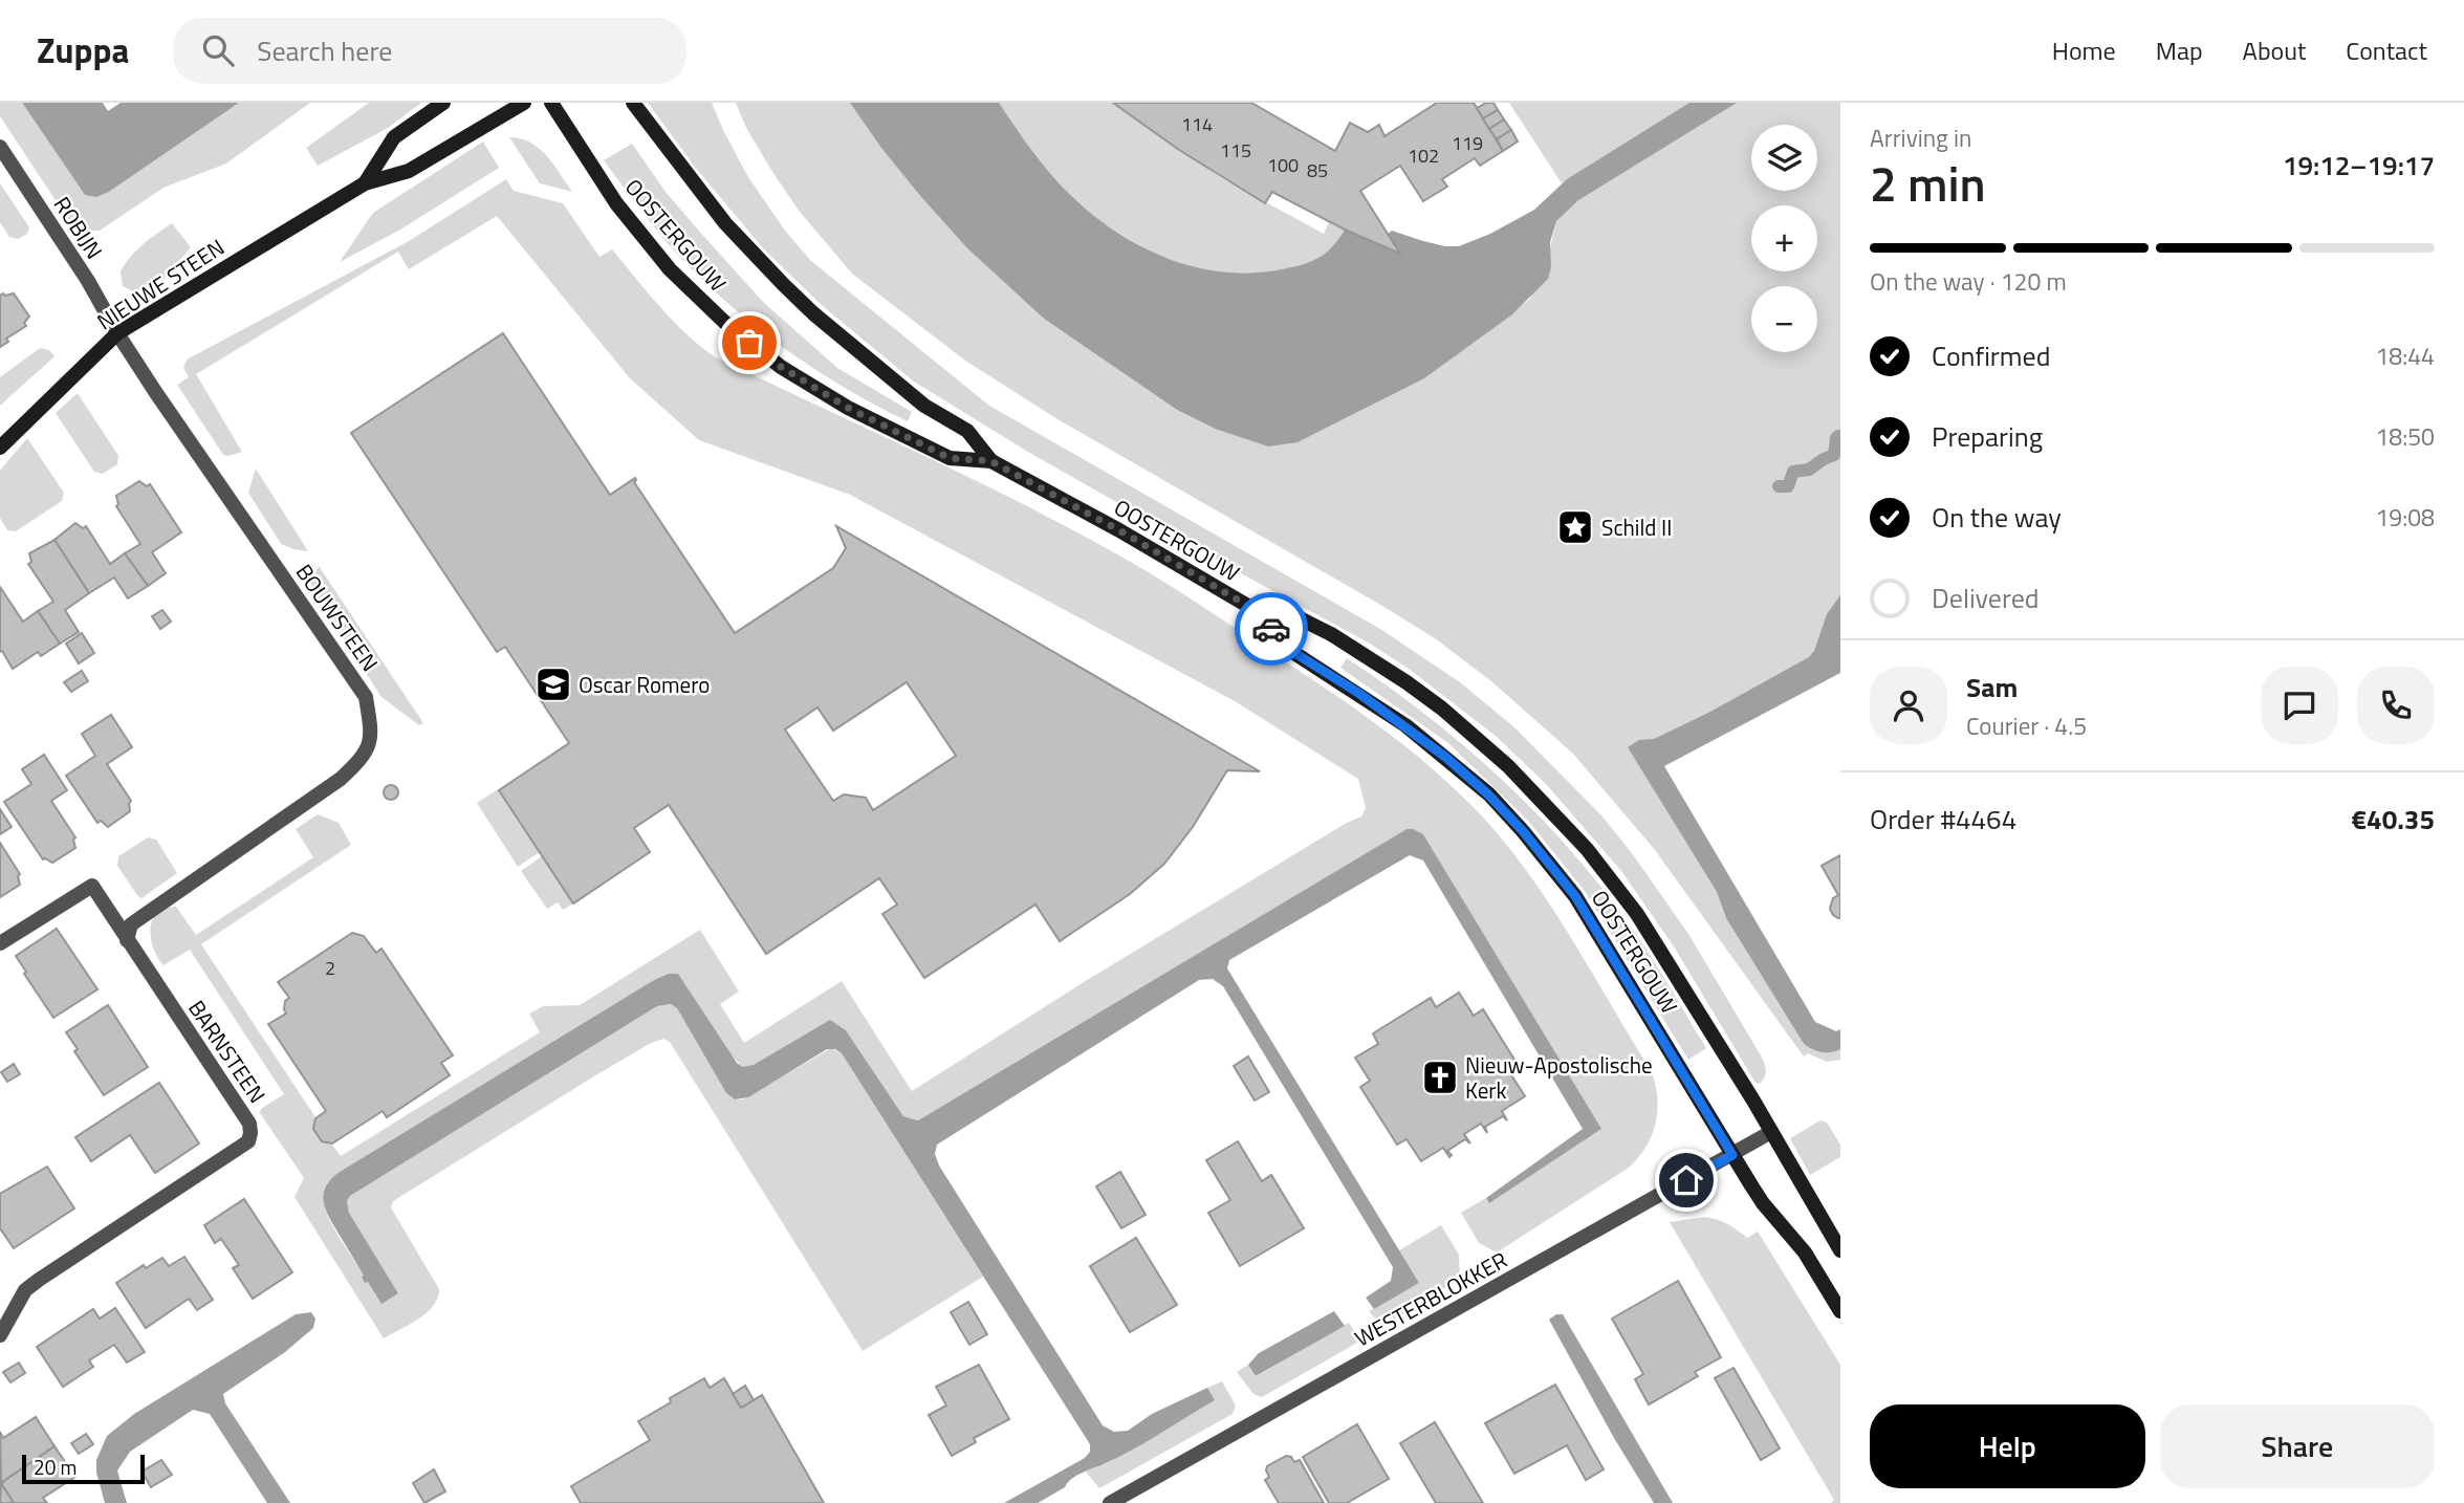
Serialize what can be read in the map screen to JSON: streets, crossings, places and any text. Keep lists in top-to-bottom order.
{
  "streets": {
    "main road": ["OOSTERGOUW", "NIEUWE STEEN"],
    "street": [
      "ROBIJN",
      "BOUWSTEEN",
      "BARNSTEEN",
      "WESTERBLOKKER"
    ]
  },
  "crossings": [
    ["ROBIJN", "NIEUWE STEEN"],
    ["ROBIJN", "BOUWSTEEN"],
    ["OOSTERGOUW", "WESTERBLOKKER"],
    ["NIEUWE STEEN", "BOUWSTEEN"],
    ["BOUWSTEEN", "BARNSTEEN"]
  ],
  "places": {
    "place": ["Schild II"],
    "school or university": ["Oscar Romero"],
    "church": ["Nieuw-Apostolische Kerk"]
  },
  "house_numbers": [
    "114",
    "119",
    "115",
    "102",
    "100",
    "85",
    "2"
  ],
  "scale_bar": "20 m",
  "page": {
    "header": "Zuppa",
    "search": "Search here",
    "nav": [
      "Home",
      "Map",
      "About",
      "Contact"
    ],
    "heading": ["2 min", "Arriving in", "19:12–19:17"],
    "panel": [
      "Sam",
      "Courier · 4.5",
      "Order #4464",
      "€40.35"
    ],
    "map_buttons": ["+", "−"],
    "bar": "On the way · 120 m",
    "list": [
      ["Confirmed", "18:44"],
      ["Preparing", "18:50"],
      ["On the way", "19:08"],
      "Delivered"
    ],
    "buttons": ["Help", "Share"],
    "scale": "20 m"
  }
}
